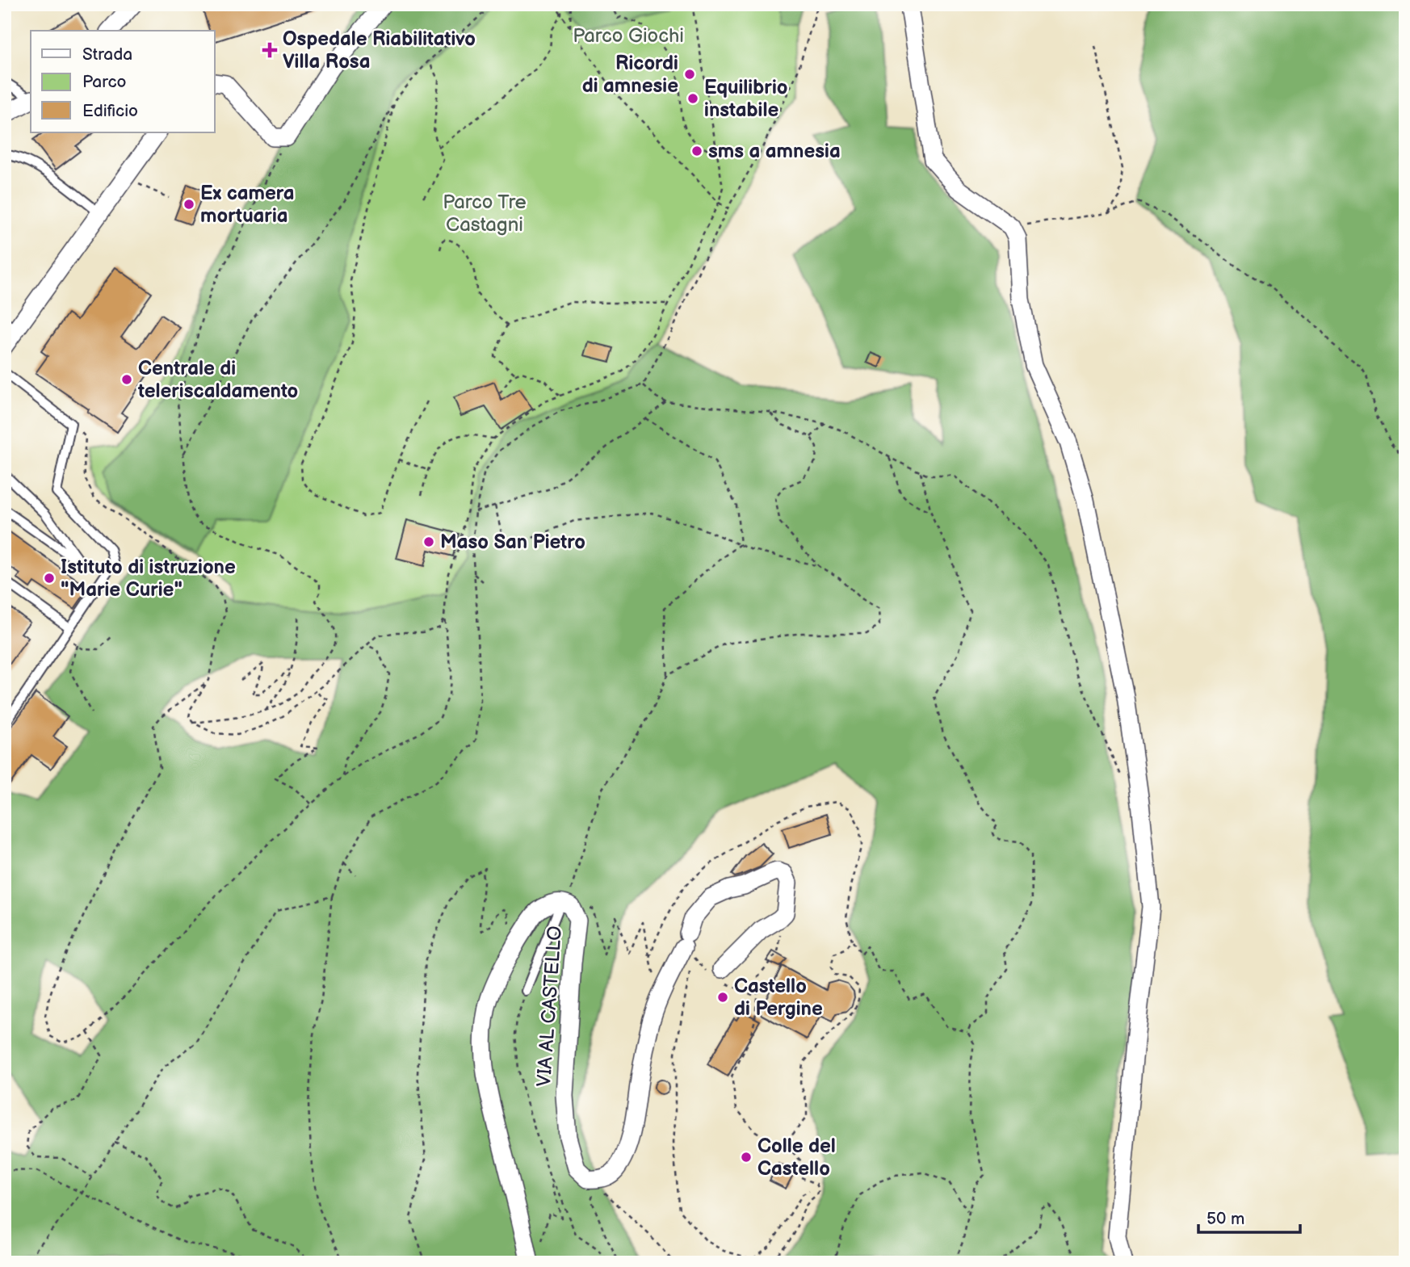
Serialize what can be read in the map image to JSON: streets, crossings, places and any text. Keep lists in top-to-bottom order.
{
  "streets": {
    "street": ["VIA AL CASTELLO"]
  },
  "parks": ["Parco Giochi", "Parco Tre Castagni"],
  "places": {
    "health": ["Ospedale Riabilitativo Villa Rosa"],
    "other": [
      "Ricordi di amnesie",
      "Equilibrio instabile",
      "sms a amnesia",
      "Ex camera mortuaria",
      "Centrale di teleriscaldamento",
      "Maso San Pietro",
      "Istituto di istruzione \"Marie Curie\"",
      "Castello di Pergine",
      "Colle del Castello"
    ]
  },
  "legend": ["Strada", "Parco", "Edificio"],
  "scale_bar": "50 m"
}
